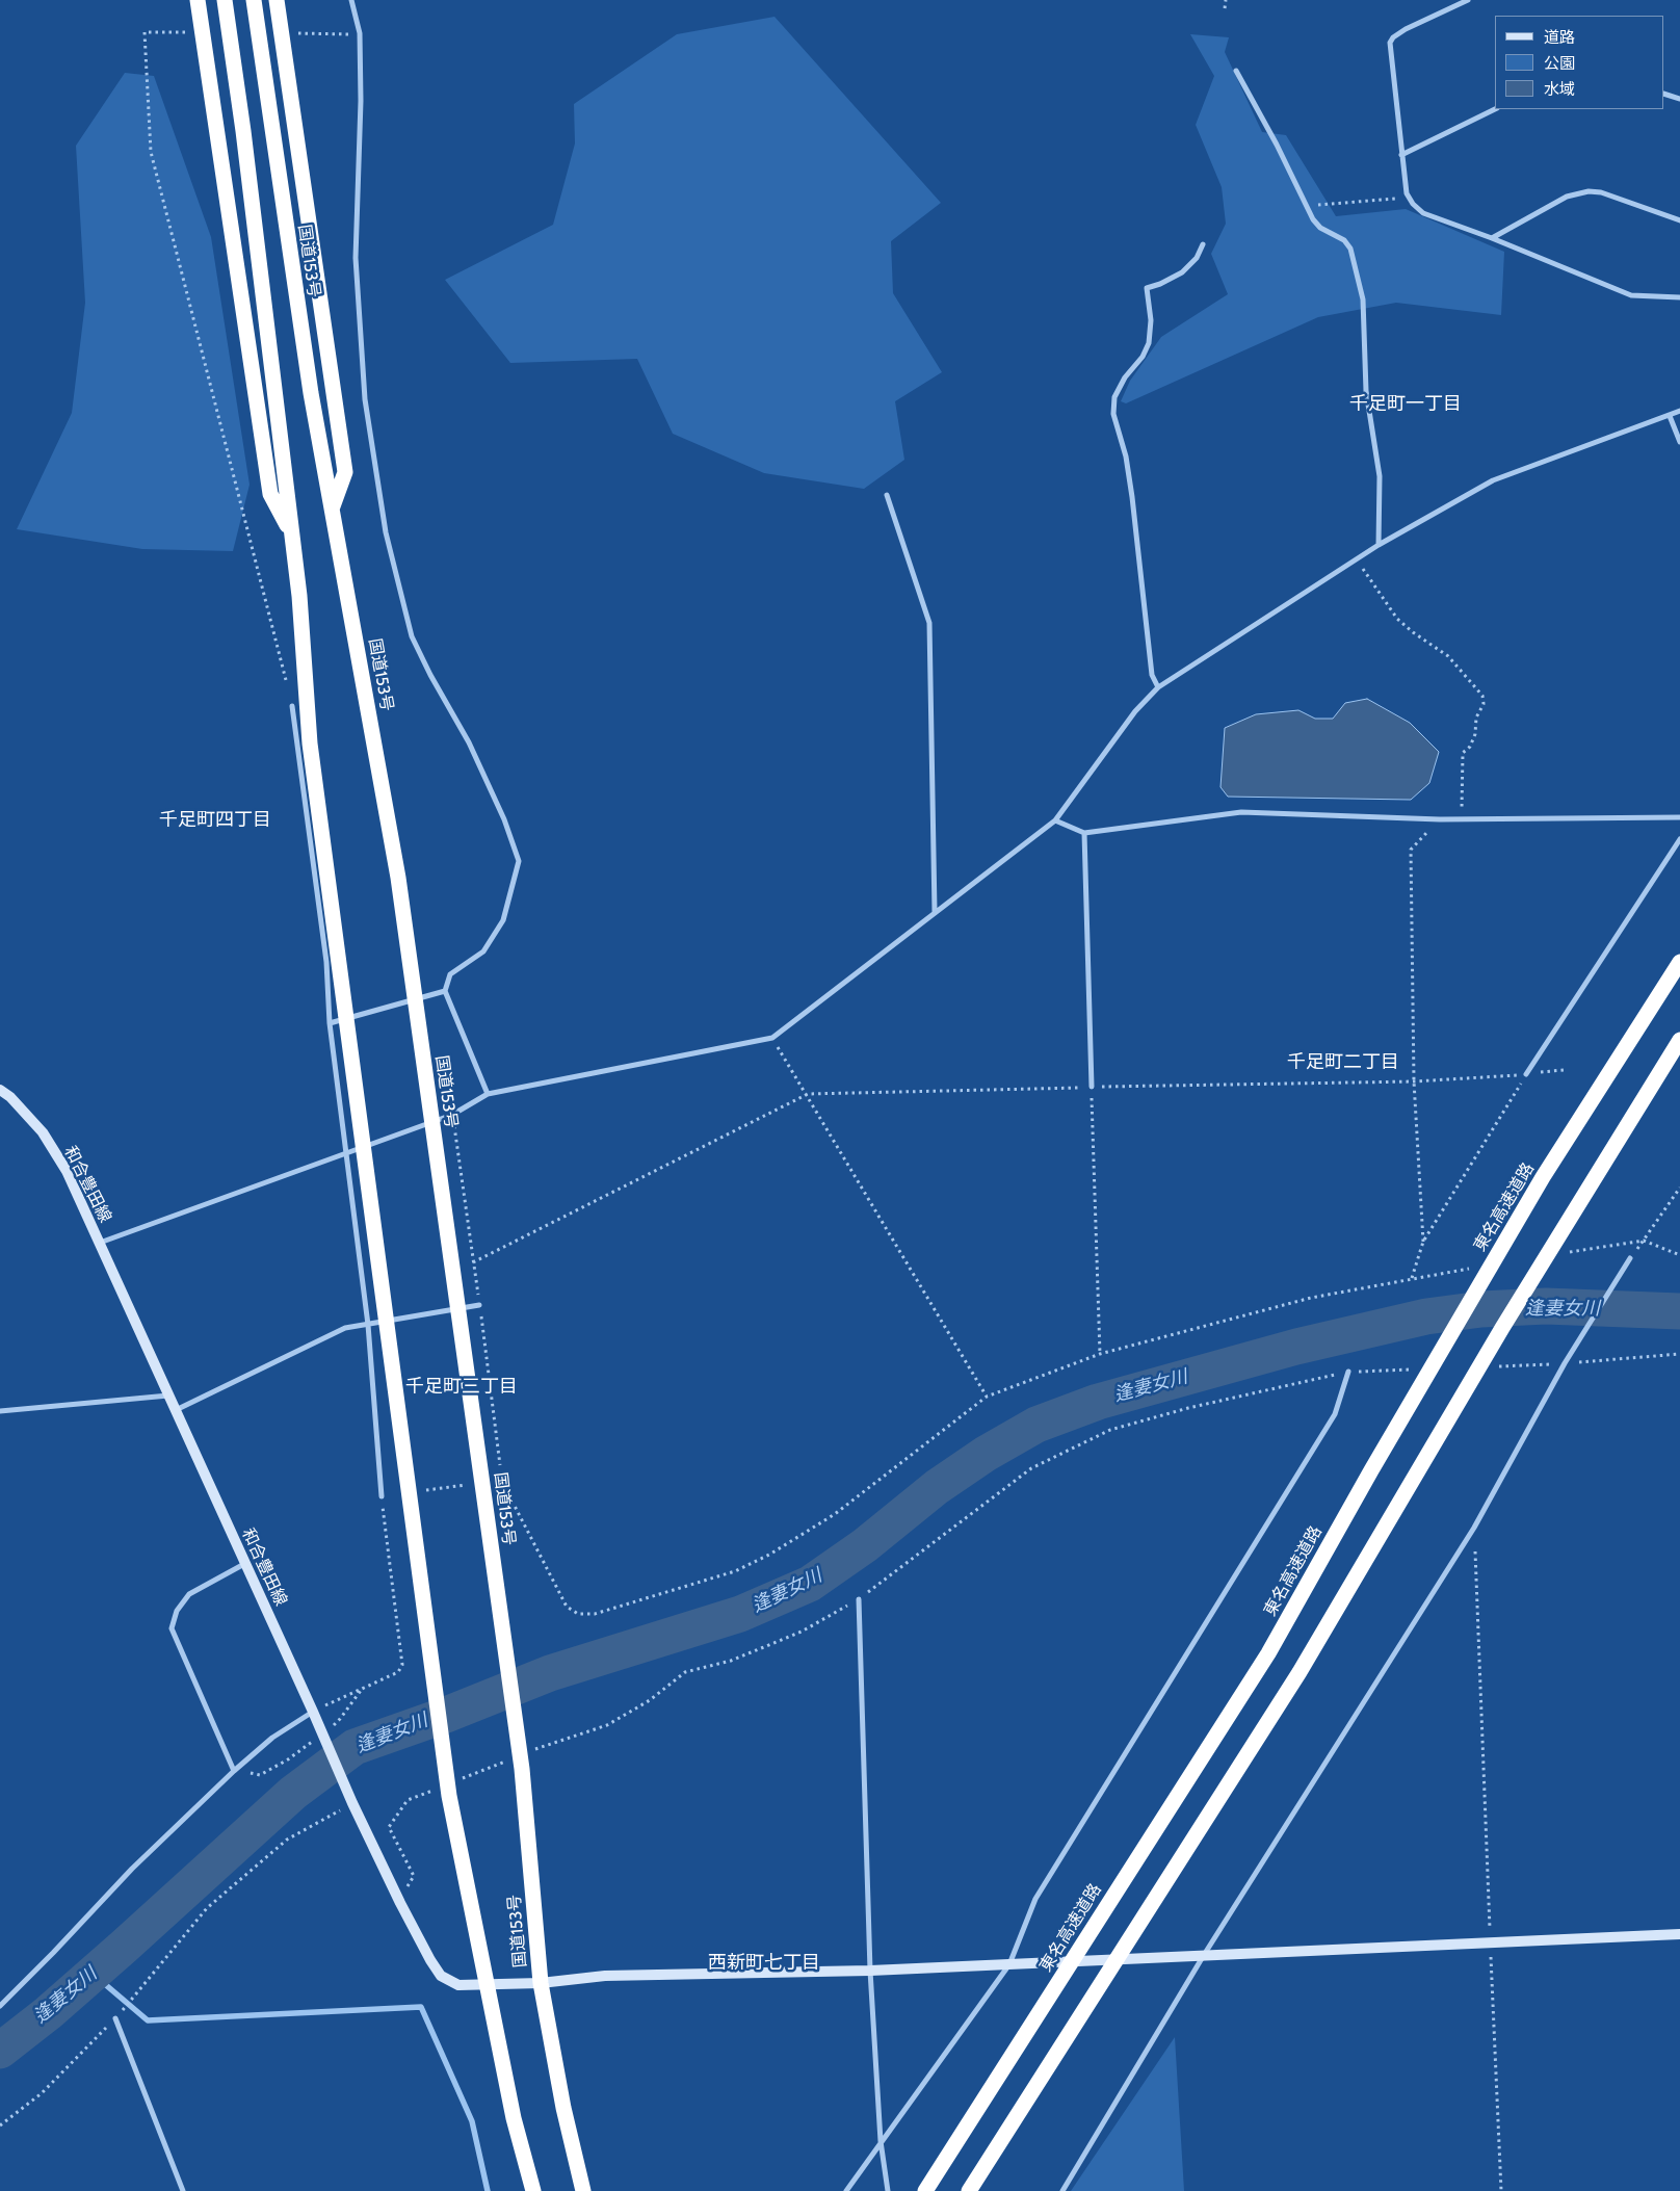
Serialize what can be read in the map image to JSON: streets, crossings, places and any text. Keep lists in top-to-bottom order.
{
  "streets": {
    "highway": ["国道153号", "東名高速道路"],
    "street": ["和合豊田線"]
  },
  "crossings": [
    ["国道153号", "和合豊田線"]
  ],
  "districts": [
    "千足町一丁目",
    "千足町四丁目",
    "千足町二丁目",
    "千足町三丁目",
    "西新町七丁目"
  ],
  "water": ["逢妻女川"],
  "legend": ["道路", "公園", "水域"]
}
